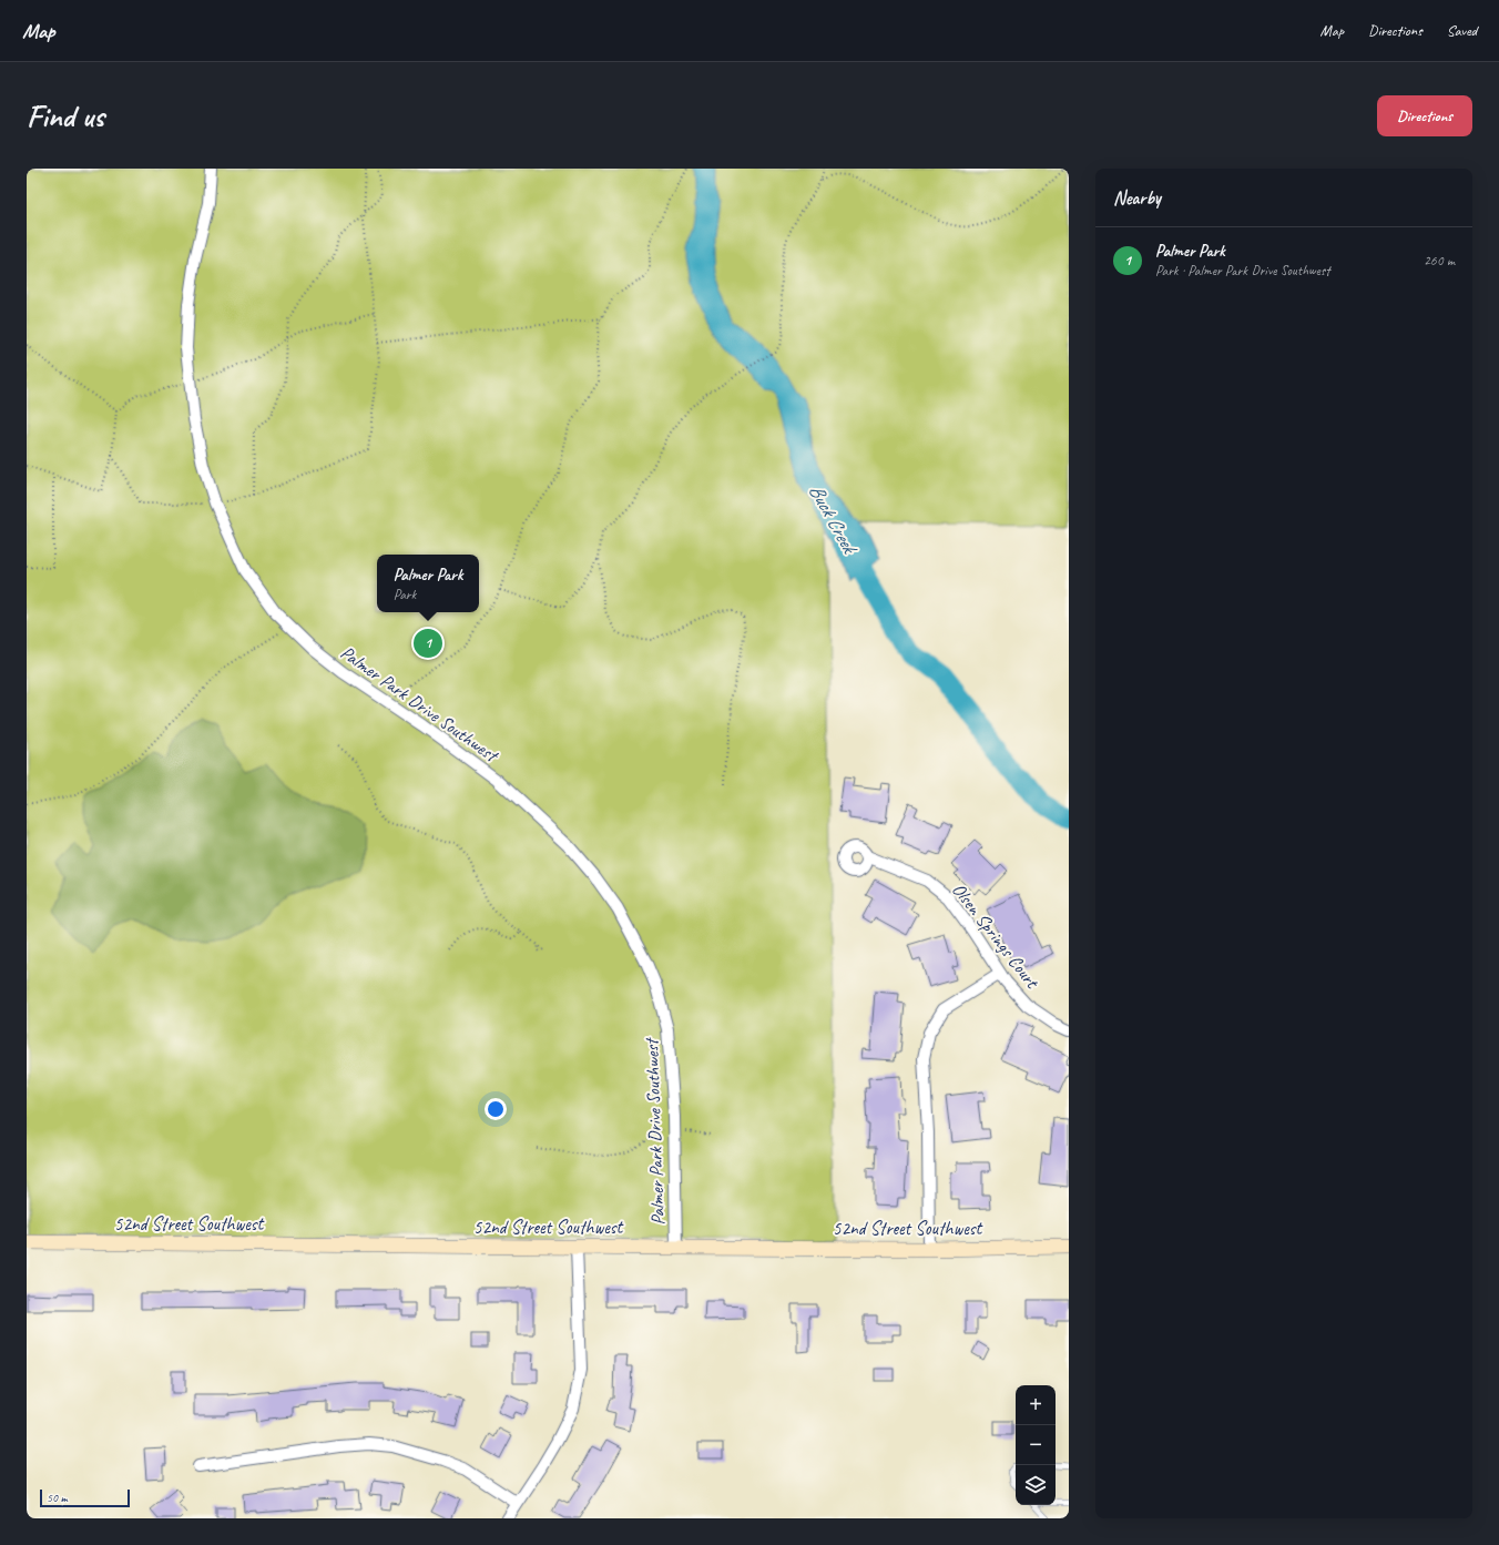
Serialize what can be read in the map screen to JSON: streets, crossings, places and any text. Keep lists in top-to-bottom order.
{
  "streets": {
    "street": ["Palmer Park Drive Southwest", "Olsen Springs Court", "52nd Street Southwest"]
  },
  "crossings": [
    ["Palmer Park Drive Southwest", "52nd Street Southwest"]
  ],
  "water": ["Buck Creek"],
  "scale_bar": "50 m",
  "page": {
    "header": "Map",
    "nav": ["Map", "Directions", "Saved"],
    "buttons": "Directions",
    "title": "Find us",
    "heading": "Nearby",
    "list": [
      {
        "mark": "1",
        "name": "Palmer Park",
        "note": "Park · Palmer Park Drive Southwest",
        "value": "260 m"
      }
    ],
    "popup": ["Palmer Park", "Park"],
    "pins": "1",
    "map_buttons": ["+", "−"],
    "scale": "50 m"
  }
}
